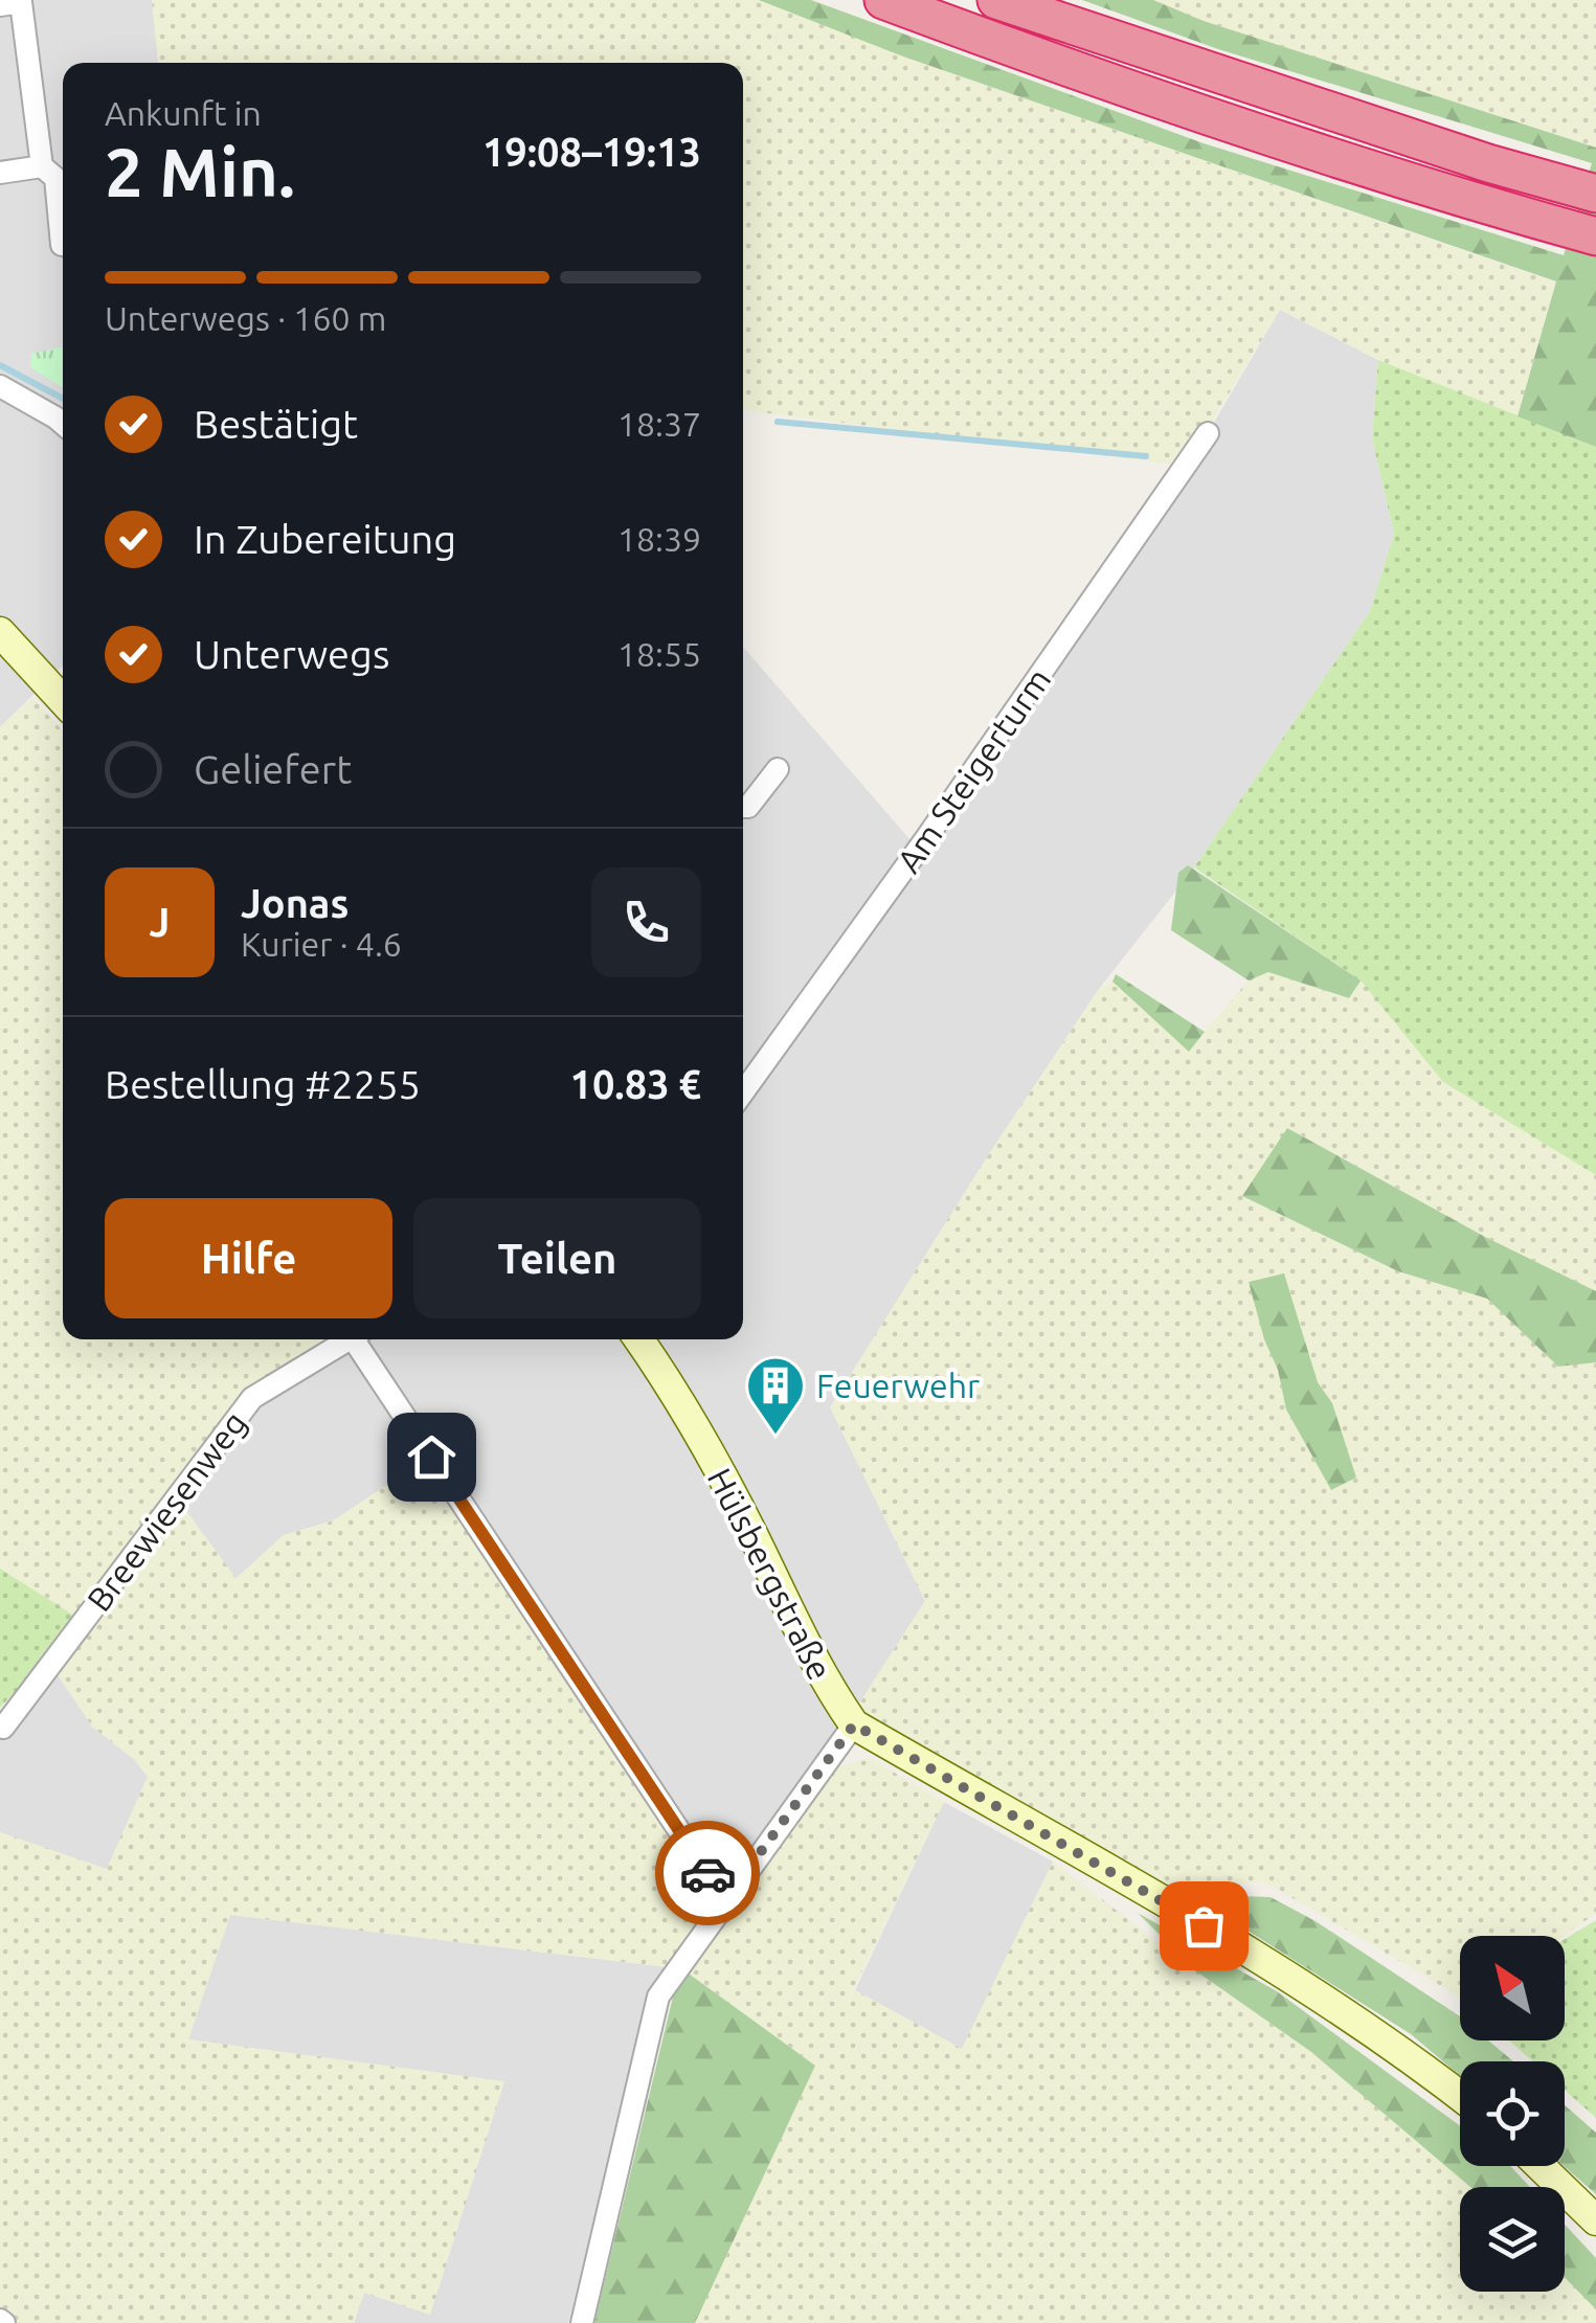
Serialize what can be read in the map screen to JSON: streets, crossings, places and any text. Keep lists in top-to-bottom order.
{
  "streets": {
    "street": ["Am Steigerturm", "Breewiesenweg", "Hülsbergstraße"]
  },
  "places": {
    "building": ["Feuerwehr"]
  },
  "north": "top left",
  "page": {
    "heading": ["2 Min.", "Ankunft in", "19:08–19:13"],
    "panel": [
      "Jonas",
      "Kurier · 4.6",
      "Bestellung #2255",
      "10.83 €"
    ],
    "bar": "Unterwegs · 160 m",
    "list": [
      ["Bestätigt", "18:37"],
      ["In Zubereitung", "18:39"],
      ["Unterwegs", "18:55"],
      "Geliefert"
    ],
    "round": "J",
    "buttons": ["Hilfe", "Teilen"]
  }
}
